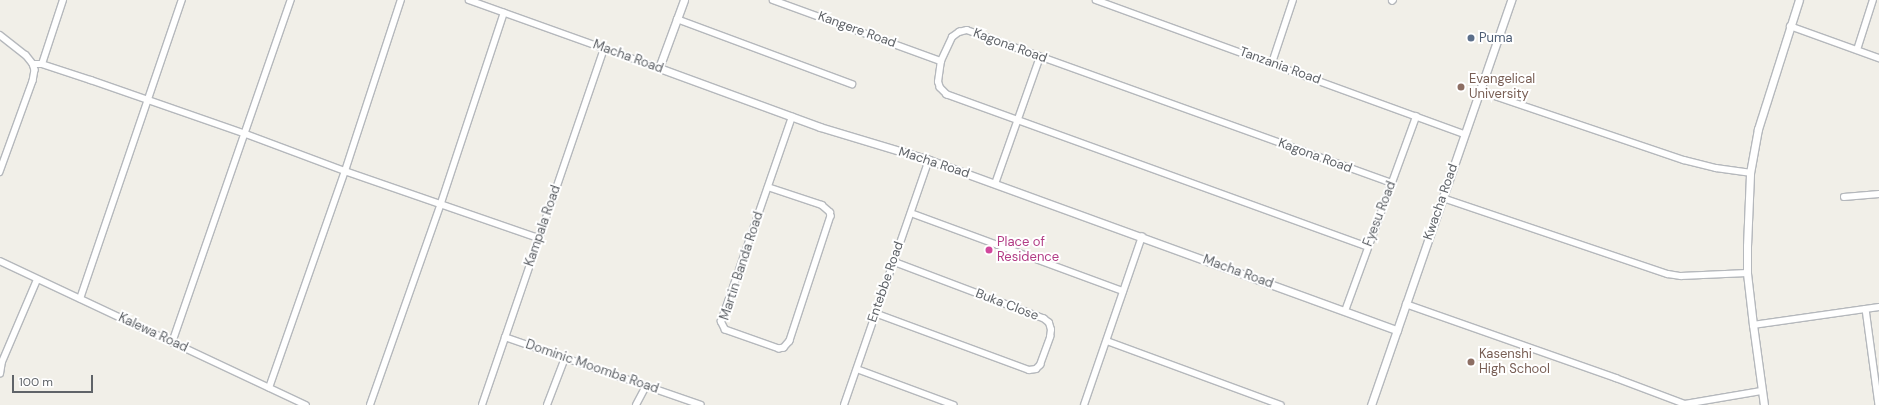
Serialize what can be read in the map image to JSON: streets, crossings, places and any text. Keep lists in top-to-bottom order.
{
  "streets": {
    "main road": ["Macha Road", "Kwacha Road"],
    "street": [
      "Kangere Road",
      "Kagona Road",
      "Tanzania Road",
      "Fyesu Road",
      "Kampala Road",
      "Martin Banda Road",
      "Entebbe Road",
      "Buka Close",
      "Kalewa Road",
      "Dominic Moomba Road"
    ]
  },
  "crossings": [
    ["Kangere Road", "Kagona Road"],
    ["Kagona Road", "Fyesu Road"],
    ["Macha Road", "Kwacha Road"],
    ["Macha Road", "Fyesu Road"],
    ["Macha Road", "Kampala Road"],
    ["Macha Road", "Martin Banda Road"],
    ["Macha Road", "Entebbe Road"],
    ["Tanzania Road", "Kwacha Road"],
    ["Tanzania Road", "Fyesu Road"],
    ["Kampala Road", "Dominic Moomba Road"],
    ["Entebbe Road", "Buka Close"]
  ],
  "places": [
    "Puma",
    "Evangelical University",
    "Place of Residence",
    "Kasenshi High School"
  ],
  "scale_bar": "100 m"
}
